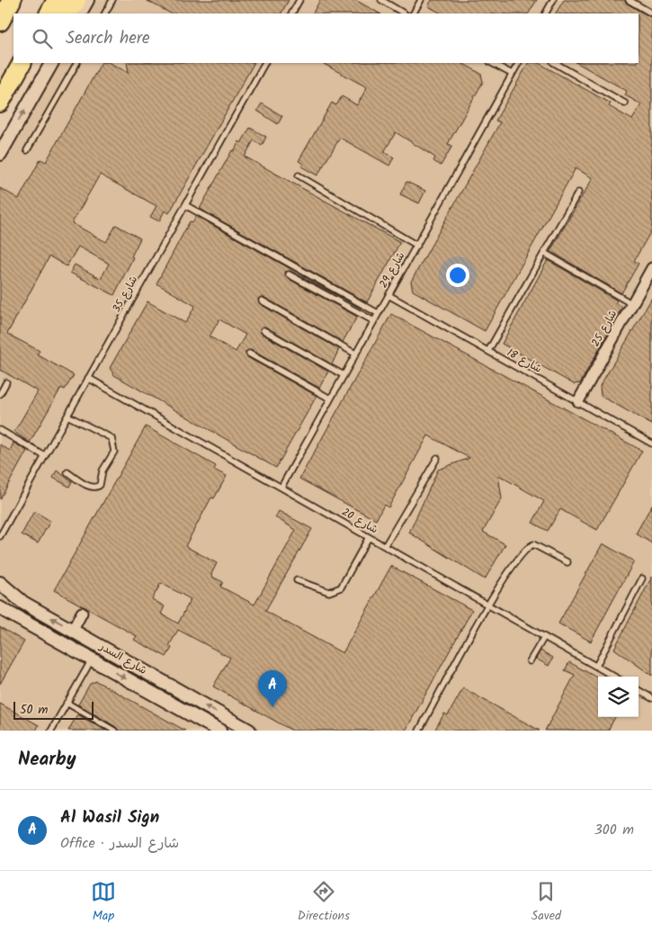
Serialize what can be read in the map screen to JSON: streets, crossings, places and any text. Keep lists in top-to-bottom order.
{
  "streets": {
    "street": ["شارع 25", "شارع السدر"],
    "lane": [
      "شارع 29",
      "شارع 35",
      "شارع 18",
      "شارع 20"
    ]
  },
  "crossings": [
    ["شارع 29", "شارع 18"],
    ["شارع 29", "شارع 20"],
    ["شارع 35", "شارع 20"],
    ["شارع 25", "شارع 18"]
  ],
  "scale_bar": "50 m",
  "page": {
    "search": "Search here",
    "pins": "A",
    "scale": "50 m",
    "heading": "Nearby",
    "list": [
      {
        "mark": "A",
        "name": "Al Wasil Sign",
        "note": "Office · شارع السدر",
        "value": "300 m"
      }
    ],
    "nav": ["Map", "Directions", "Saved"]
  }
}
